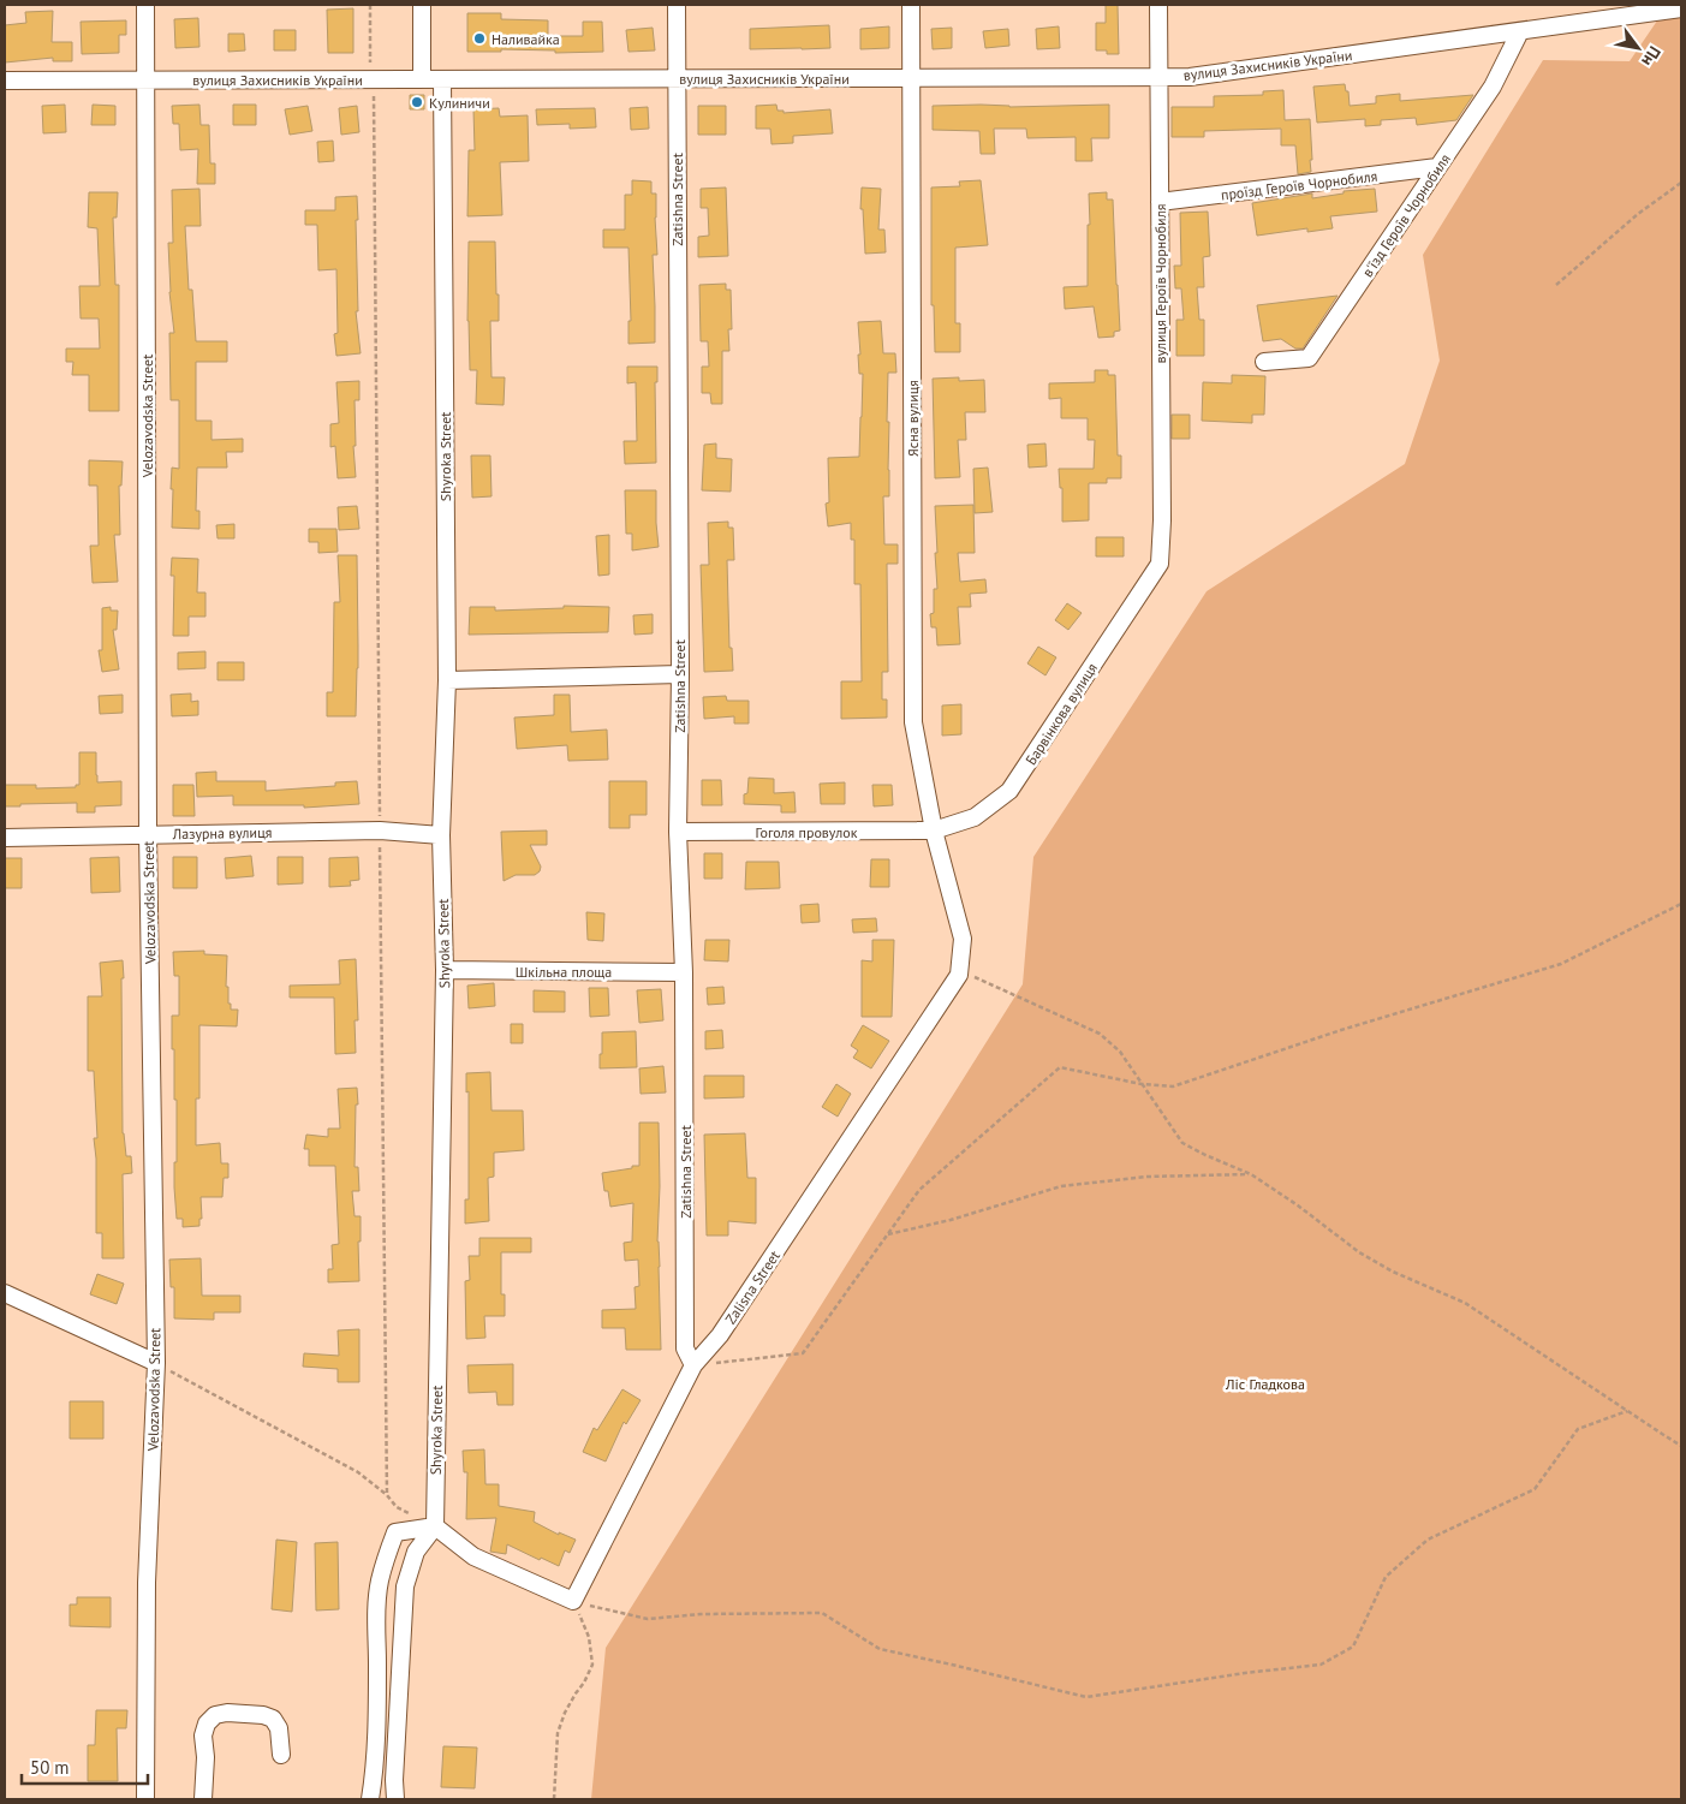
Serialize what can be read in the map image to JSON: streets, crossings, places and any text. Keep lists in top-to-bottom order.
{
  "streets": {
    "street": [
      "вулиця Захисників України",
      "проїзд Героїв Чорнобиля",
      "Zatishna Street",
      "в'їзд Героїв Чорнобиля",
      "вулиця Героїв Чорнобиля",
      "Velozavodska Street",
      "Ясна вулиця",
      "Shyroka Street",
      "Барвінкова вулиця",
      "Гоголя провулок",
      "Лазурна вулиця",
      "Шкільна площа",
      "Zalisna Street"
    ]
  },
  "crossings": [
    ["вулиця Захисників України", "Zatishna Street"],
    ["вулиця Захисників України", "в'їзд Героїв Чорнобиля"],
    ["вулиця Захисників України", "вулиця Героїв Чорнобиля"],
    ["вулиця Захисників України", "Velozavodska Street"],
    ["вулиця Захисників України", "Ясна вулиця"],
    ["вулиця Захисників України", "Shyroka Street"],
    ["проїзд Героїв Чорнобиля", "в'їзд Героїв Чорнобиля"],
    ["проїзд Героїв Чорнобиля", "вулиця Героїв Чорнобиля"],
    ["Zatishna Street", "Гоголя провулок"],
    ["Zatishna Street", "Шкільна площа"],
    ["Zatishna Street", "Zalisna Street"],
    ["вулиця Героїв Чорнобиля", "Барвінкова вулиця"],
    ["Velozavodska Street", "Лазурна вулиця"],
    ["Ясна вулиця", "Барвінкова вулиця"],
    ["Ясна вулиця", "Гоголя провулок"],
    ["Ясна вулиця", "Zalisna Street"],
    ["Shyroka Street", "Лазурна вулиця"],
    ["Shyroka Street", "Шкільна площа"],
    ["Барвінкова вулиця", "Гоголя провулок"],
    ["Барвінкова вулиця", "Zalisna Street"],
    ["Гоголя провулок", "Zalisna Street"]
  ],
  "parks": ["Ліс Гладкова"],
  "places": ["Наливайка", "Кулиничи"],
  "scale_bar": "50 m",
  "north": "bottom right"
}
